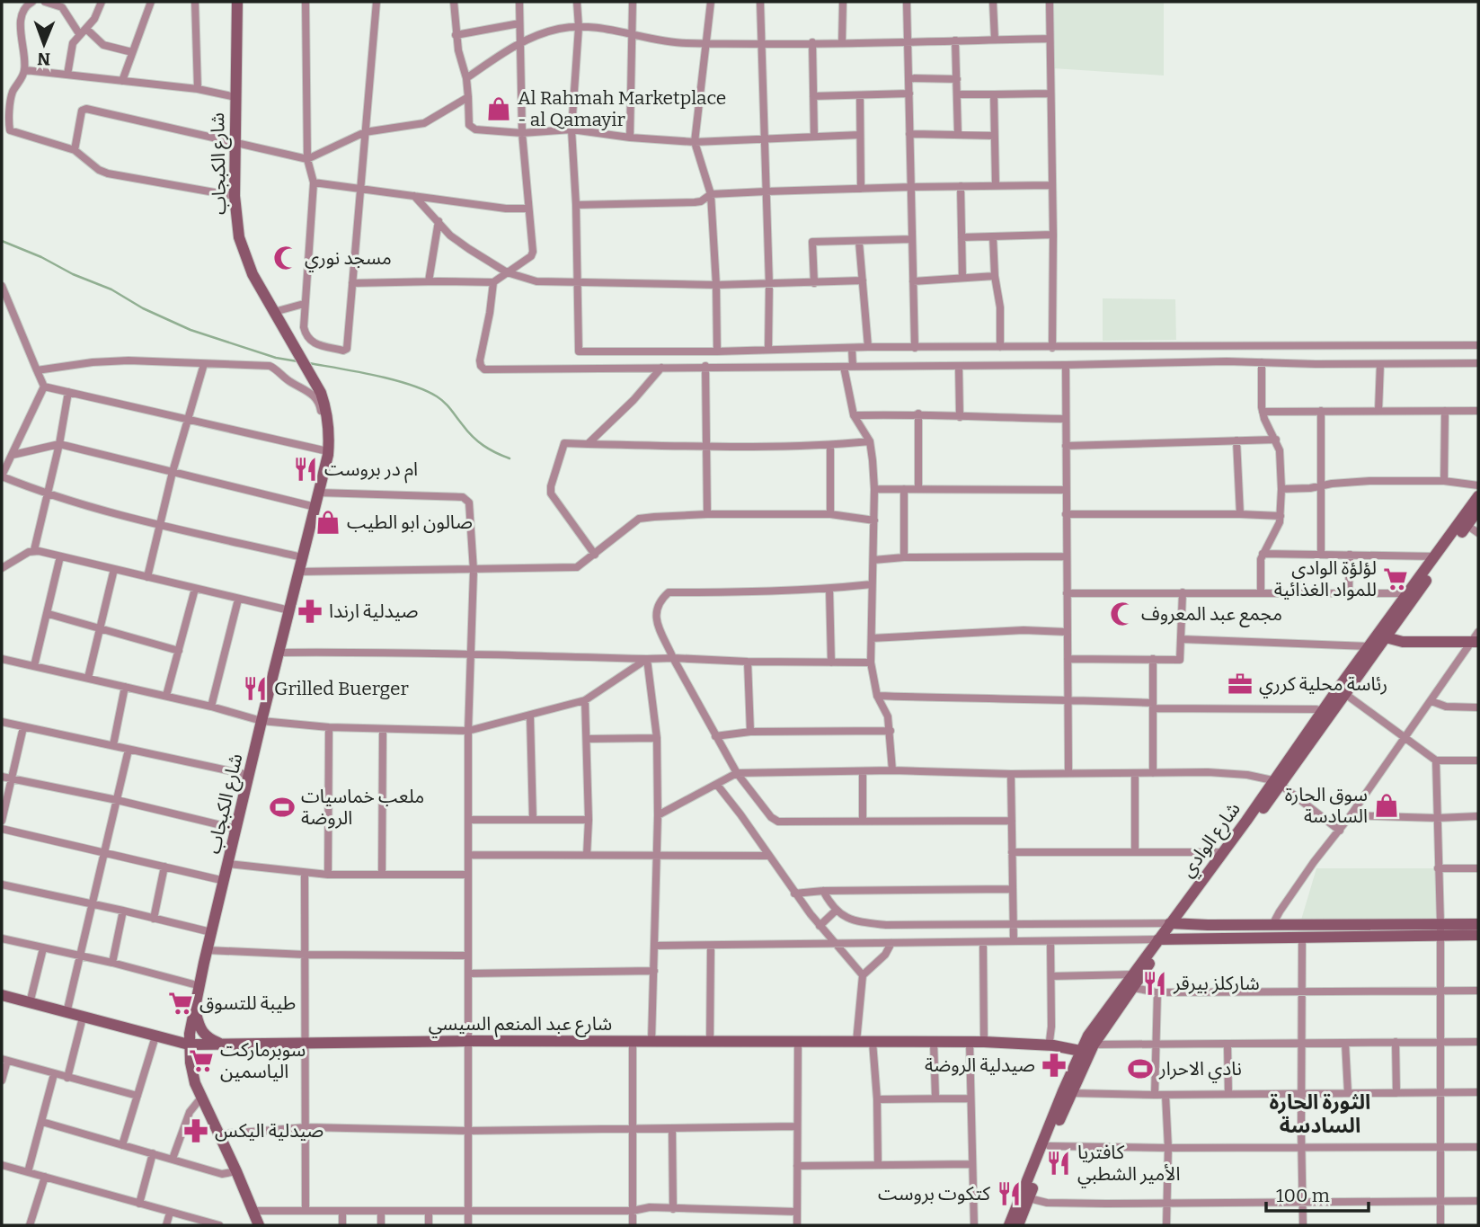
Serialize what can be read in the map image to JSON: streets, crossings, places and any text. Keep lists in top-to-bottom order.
{
  "streets": {
    "main road": ["شارع الكبجاب", "شارع الوادي", "شارع عبد المنعم السيسي"]
  },
  "crossings": [
    ["شارع الكبجاب", "شارع عبد المنعم السيسي"],
    ["شارع الوادي", "شارع عبد المنعم السيسي"]
  ],
  "districts": ["الثورة الحارة السادسة"],
  "places": {
    "shop": ["Al Rahmah Marketplace - al Qamayir", "صالون ابو الطيب", "سوق الحارة السادسة"],
    "mosque": ["مسجد نوري", "مجمع عبد المعروف"],
    "restaurant": [
      "ام در بروست",
      "Grilled Buerger",
      "شاركلز بيرقر",
      "كافتريا الأمير الشطبي",
      "كتكوت بروست"
    ],
    "supermarket": ["لؤلؤة الوادي للمواد الغذائية", "طيبة للتسوق", "سوبرماركت الياسمين"],
    "pharmacy": ["صيدلية ارندا", "صيدلية الروضة", "صيدلية اليكس"],
    "office": ["رئاسة محلية كرري"],
    "sports": ["ملعب خماسيات الروضة", "نادي الاحرار"]
  },
  "scale_bar": "100 m",
  "north": "bottom"
}
